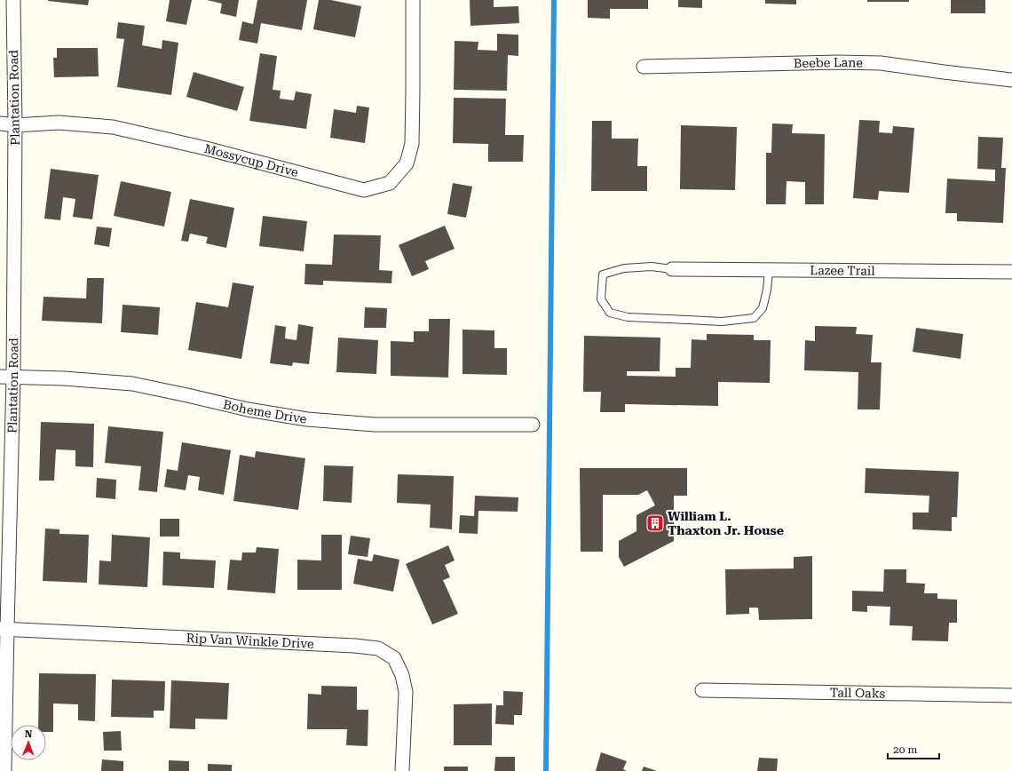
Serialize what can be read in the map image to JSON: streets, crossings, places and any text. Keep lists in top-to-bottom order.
{
  "streets": {
    "street": [
      "Beebe Lane",
      "Plantation Road",
      "Mossycup Drive",
      "Lazee Trail",
      "Boheme Drive",
      "Rip Van Winkle Drive",
      "Tall Oaks"
    ]
  },
  "crossings": [
    ["Plantation Road", "Mossycup Drive"],
    ["Plantation Road", "Boheme Drive"],
    ["Plantation Road", "Rip Van Winkle Drive"]
  ],
  "places": {
    "building": ["William L. Thaxton Jr. House"]
  },
  "scale_bar": "20 m",
  "north": "top"
}
